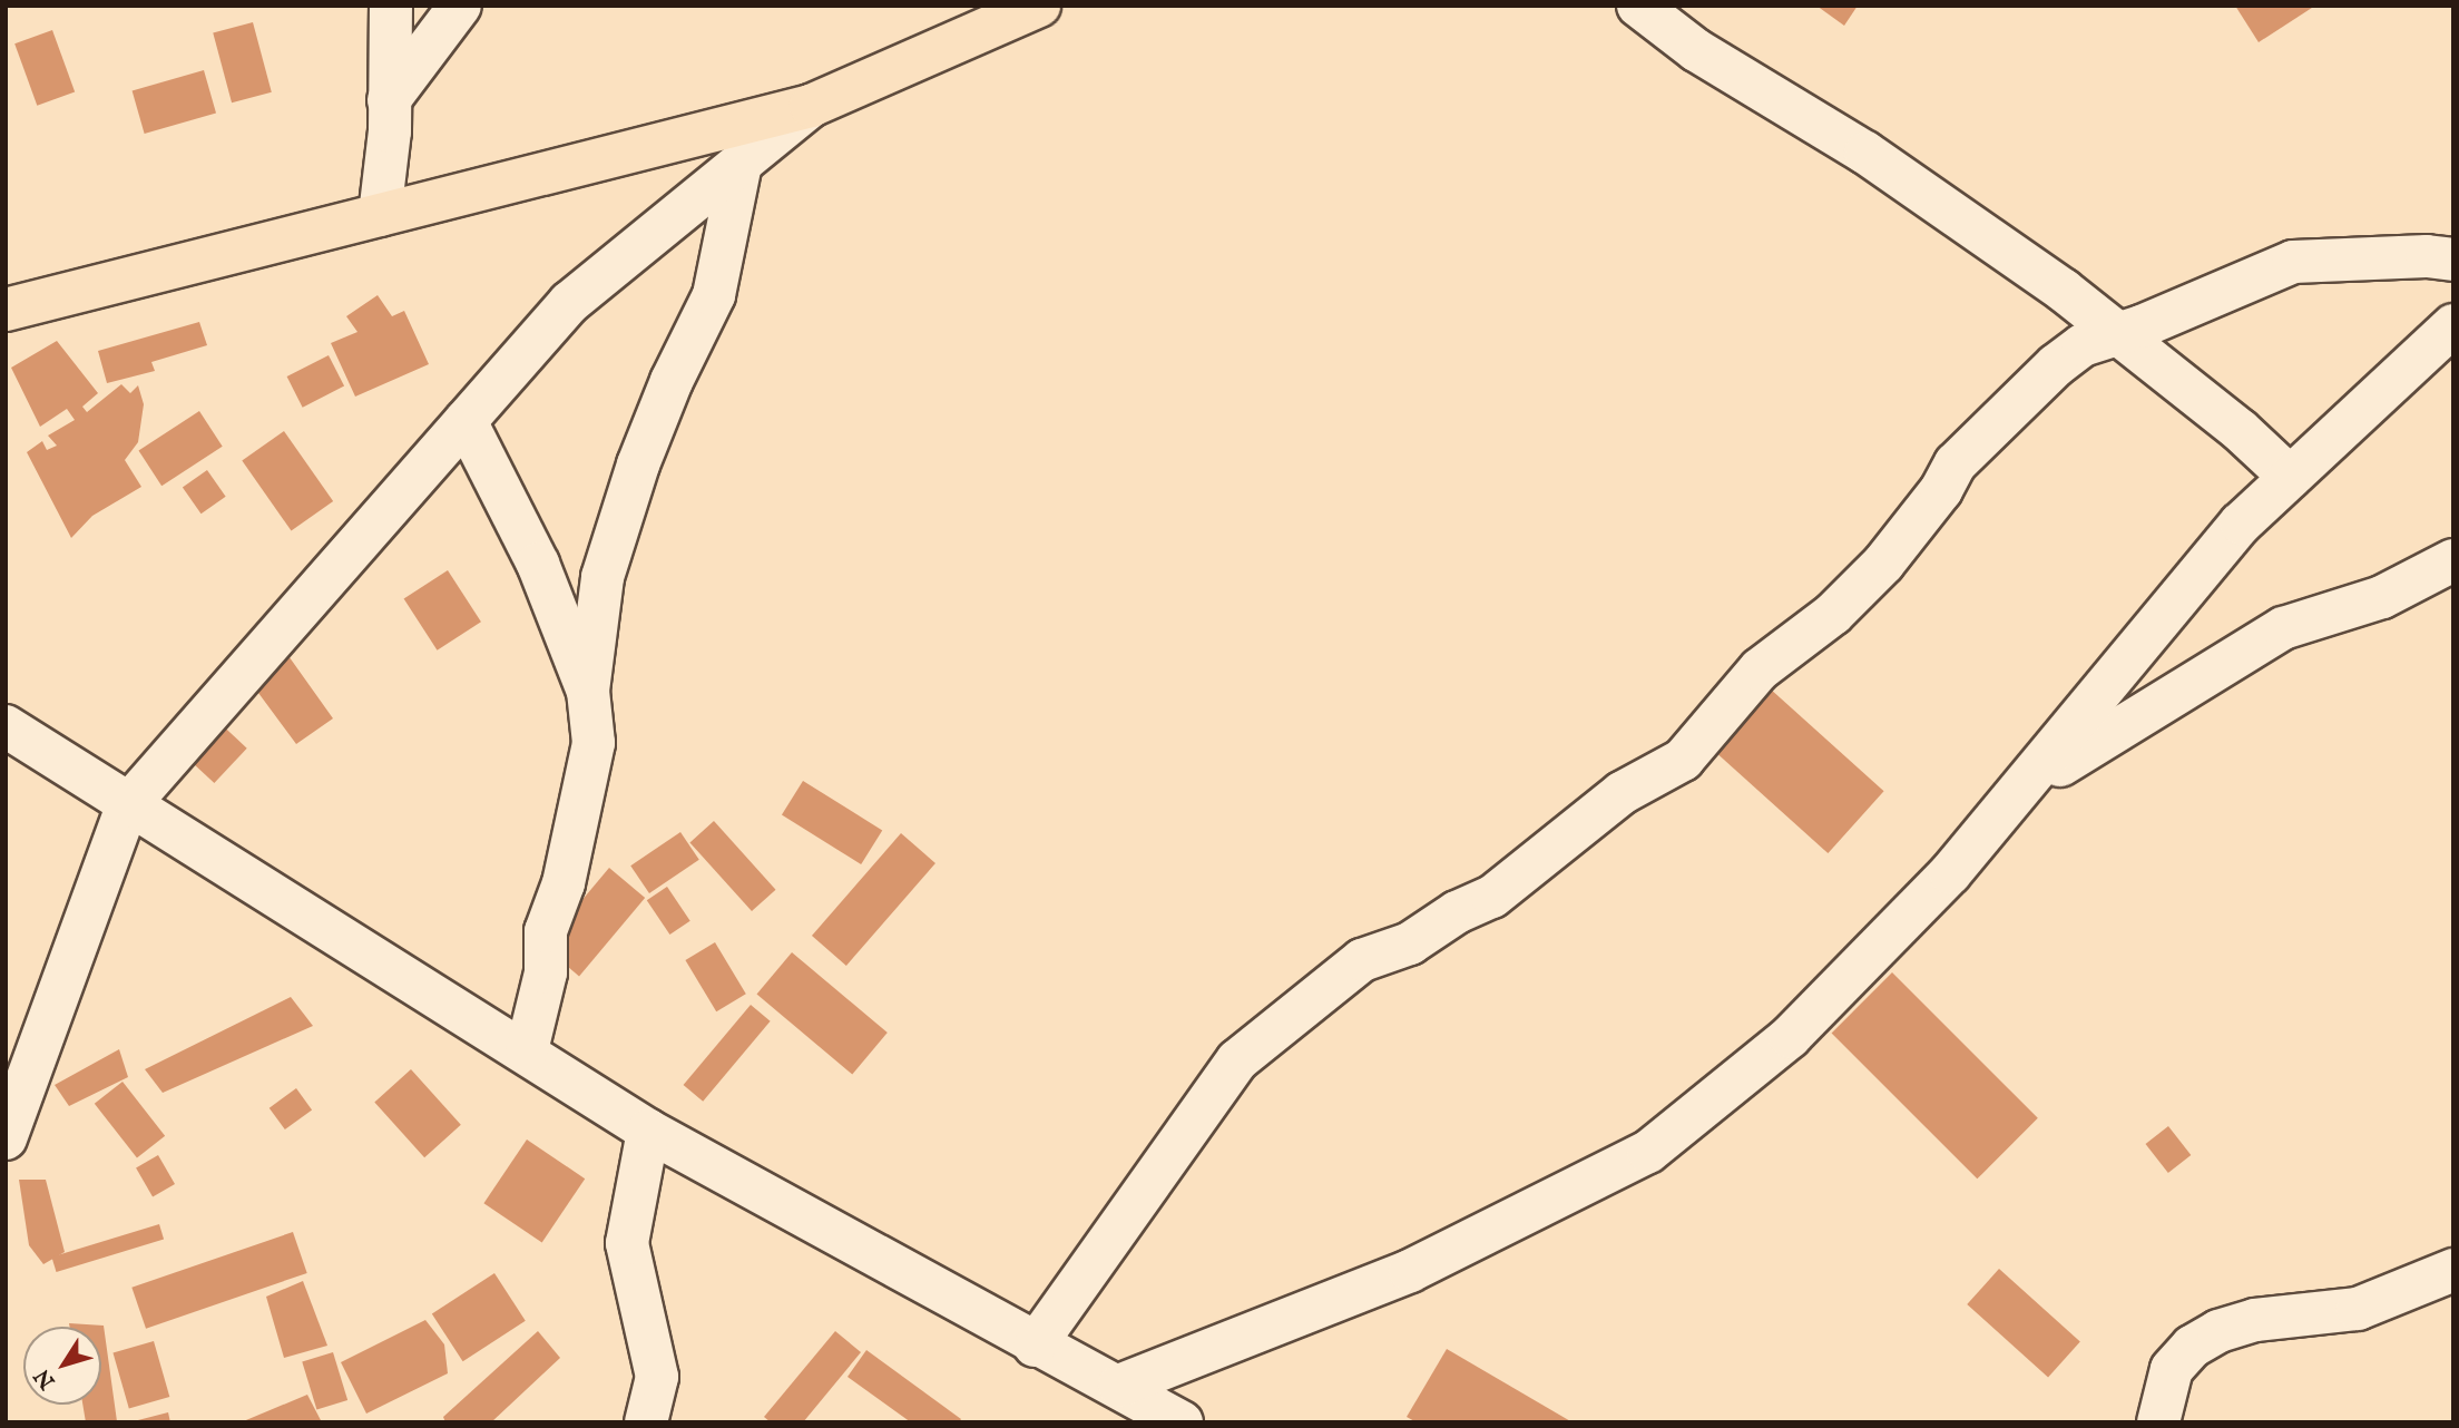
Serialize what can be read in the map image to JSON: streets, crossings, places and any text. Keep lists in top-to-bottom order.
{
  "north": "bottom left"
}
